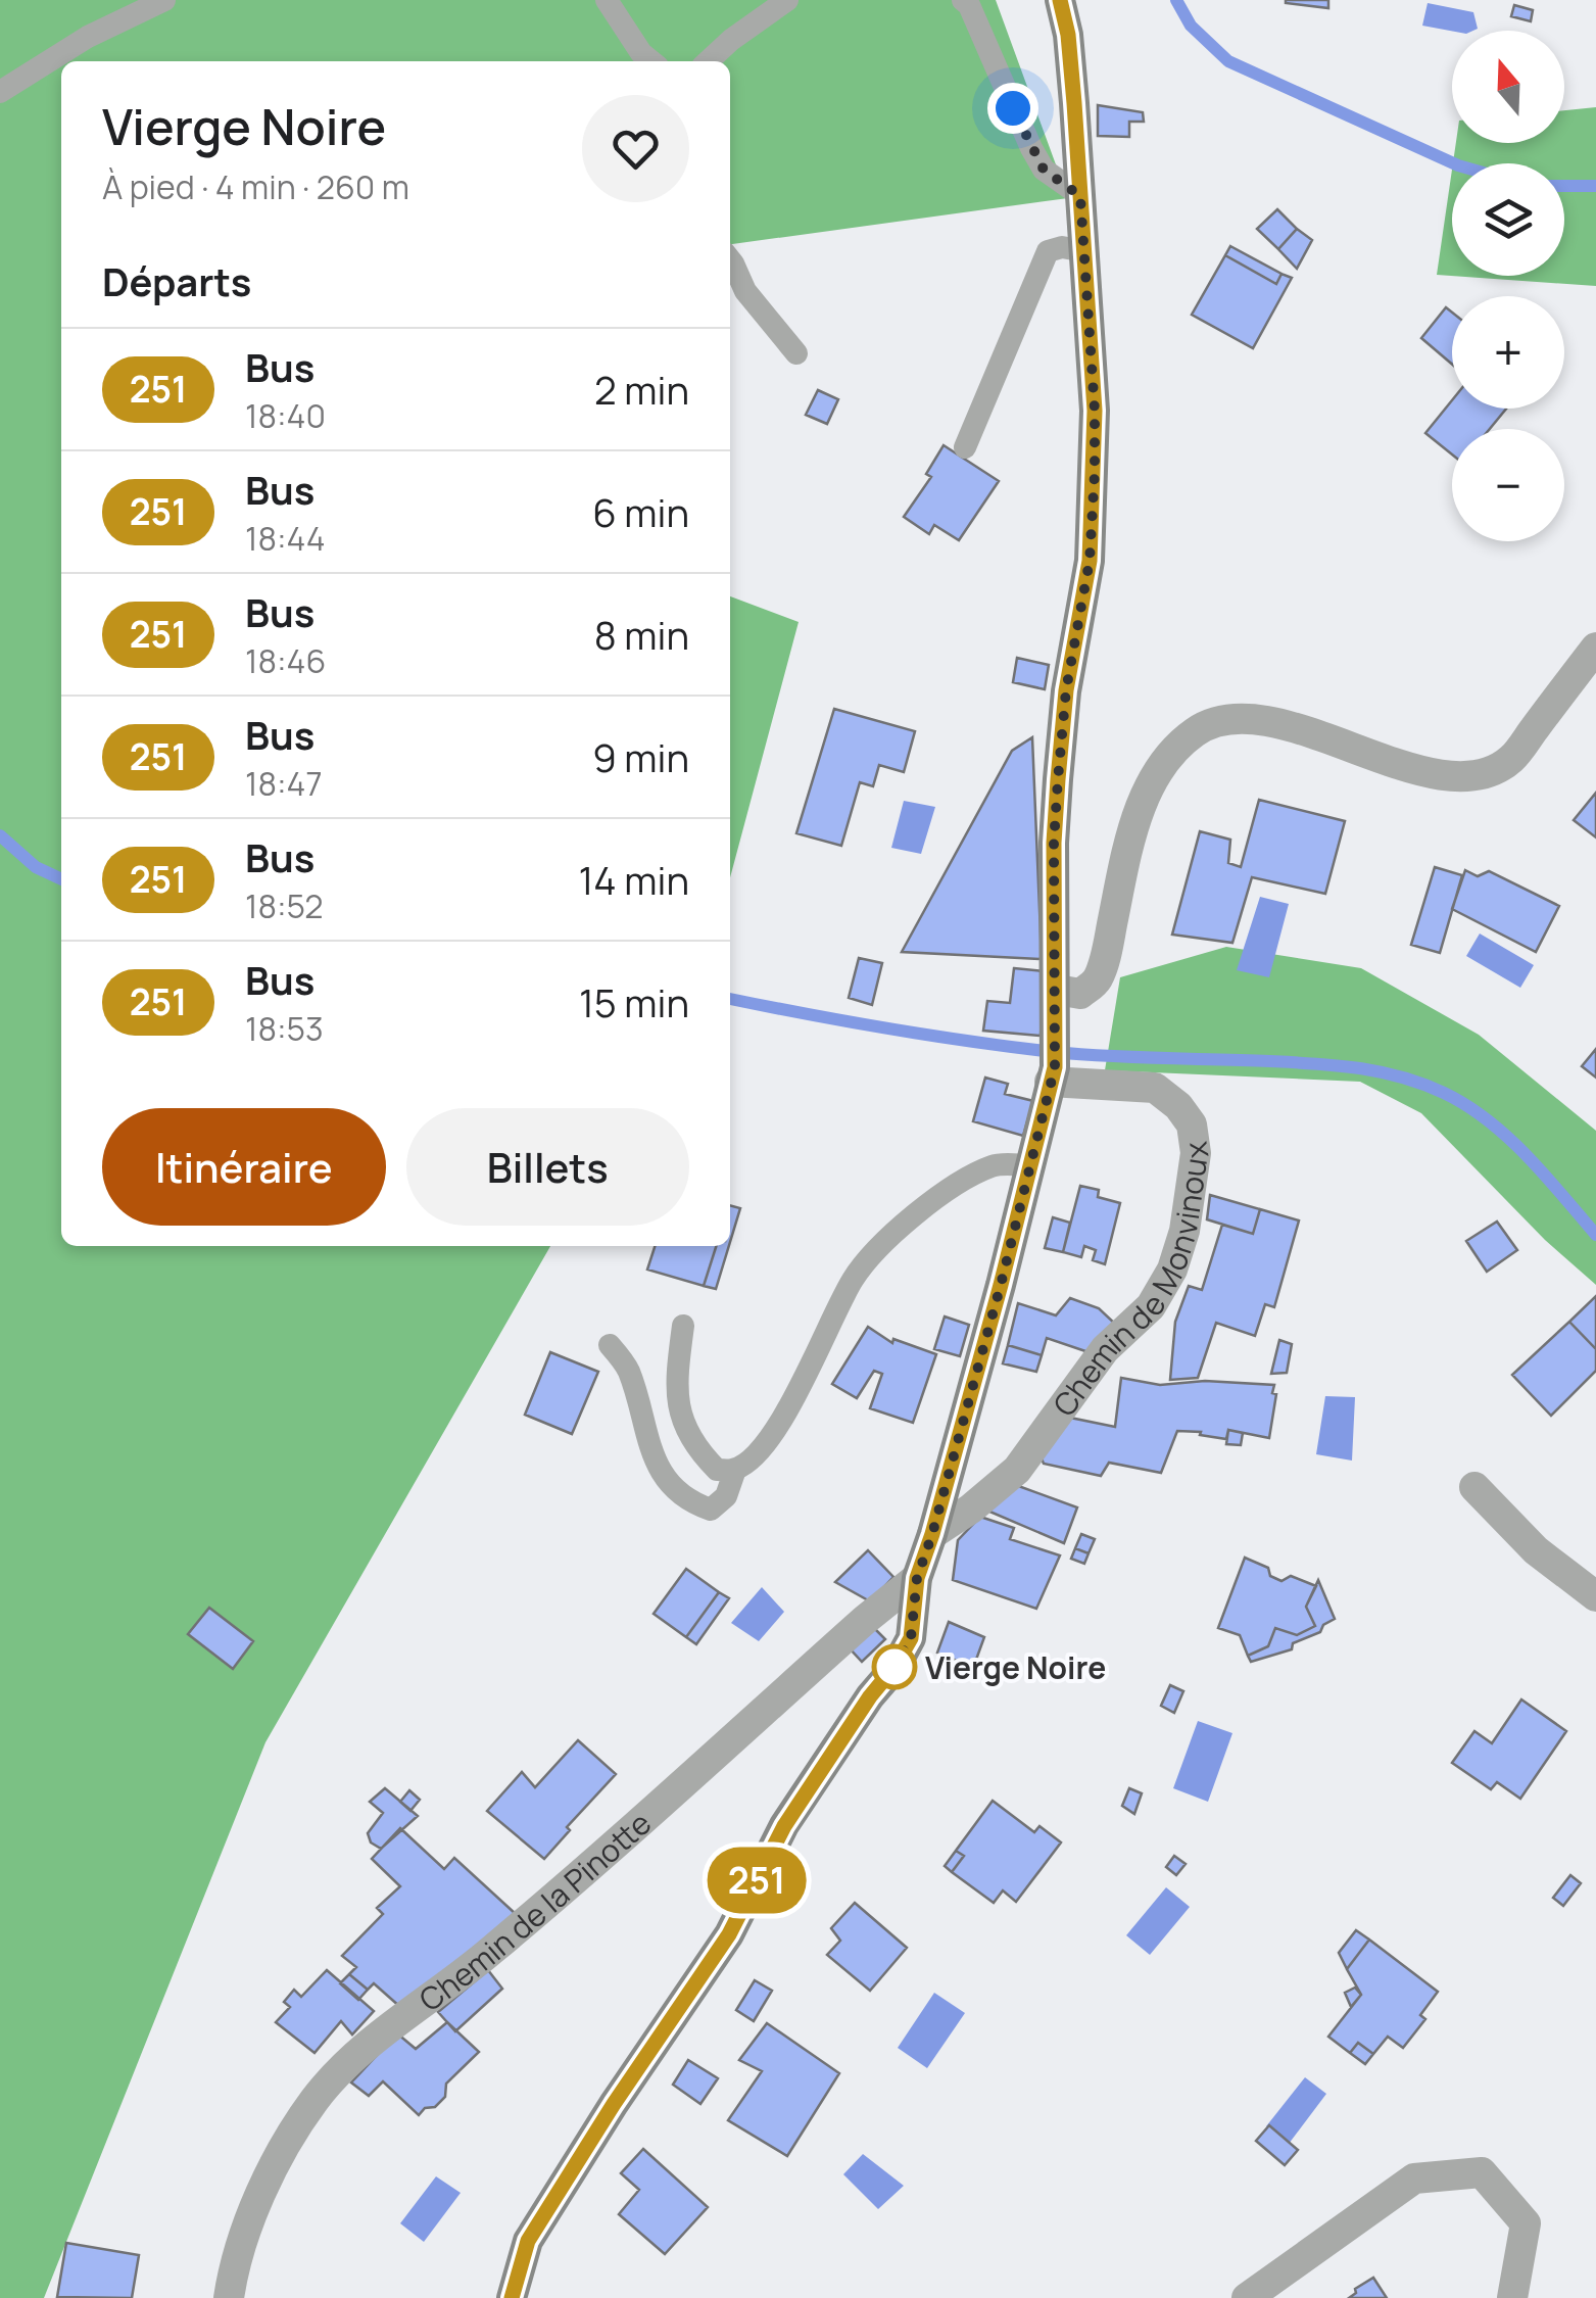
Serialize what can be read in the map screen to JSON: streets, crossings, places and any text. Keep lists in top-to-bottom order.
{
  "streets": {
    "street": ["Chemin de Monvinoux", "Chemin de la Pinotte"]
  },
  "places": ["Vierge Noire"],
  "lines": ["bus line 251"],
  "north": "top",
  "page": {
    "on_map": "251",
    "map_buttons": ["+", "−"],
    "heading": [
      ["Vierge Noire", "À pied · 4 min · 260 m"],
      "Départs"
    ],
    "list": [
      {
        "mark": "251",
        "name": "Bus",
        "note": "18:40",
        "value": "2 min"
      },
      {
        "mark": "251",
        "name": "Bus",
        "note": "18:44",
        "value": "6 min"
      },
      {
        "mark": "251",
        "name": "Bus",
        "note": "18:46",
        "value": "8 min"
      },
      {
        "mark": "251",
        "name": "Bus",
        "note": "18:47",
        "value": "9 min"
      },
      {
        "mark": "251",
        "name": "Bus",
        "note": "18:52",
        "value": "14 min"
      },
      {
        "mark": "251",
        "name": "Bus",
        "note": "18:53",
        "value": "15 min"
      }
    ],
    "buttons": ["Itinéraire", "Billets"]
  }
}
